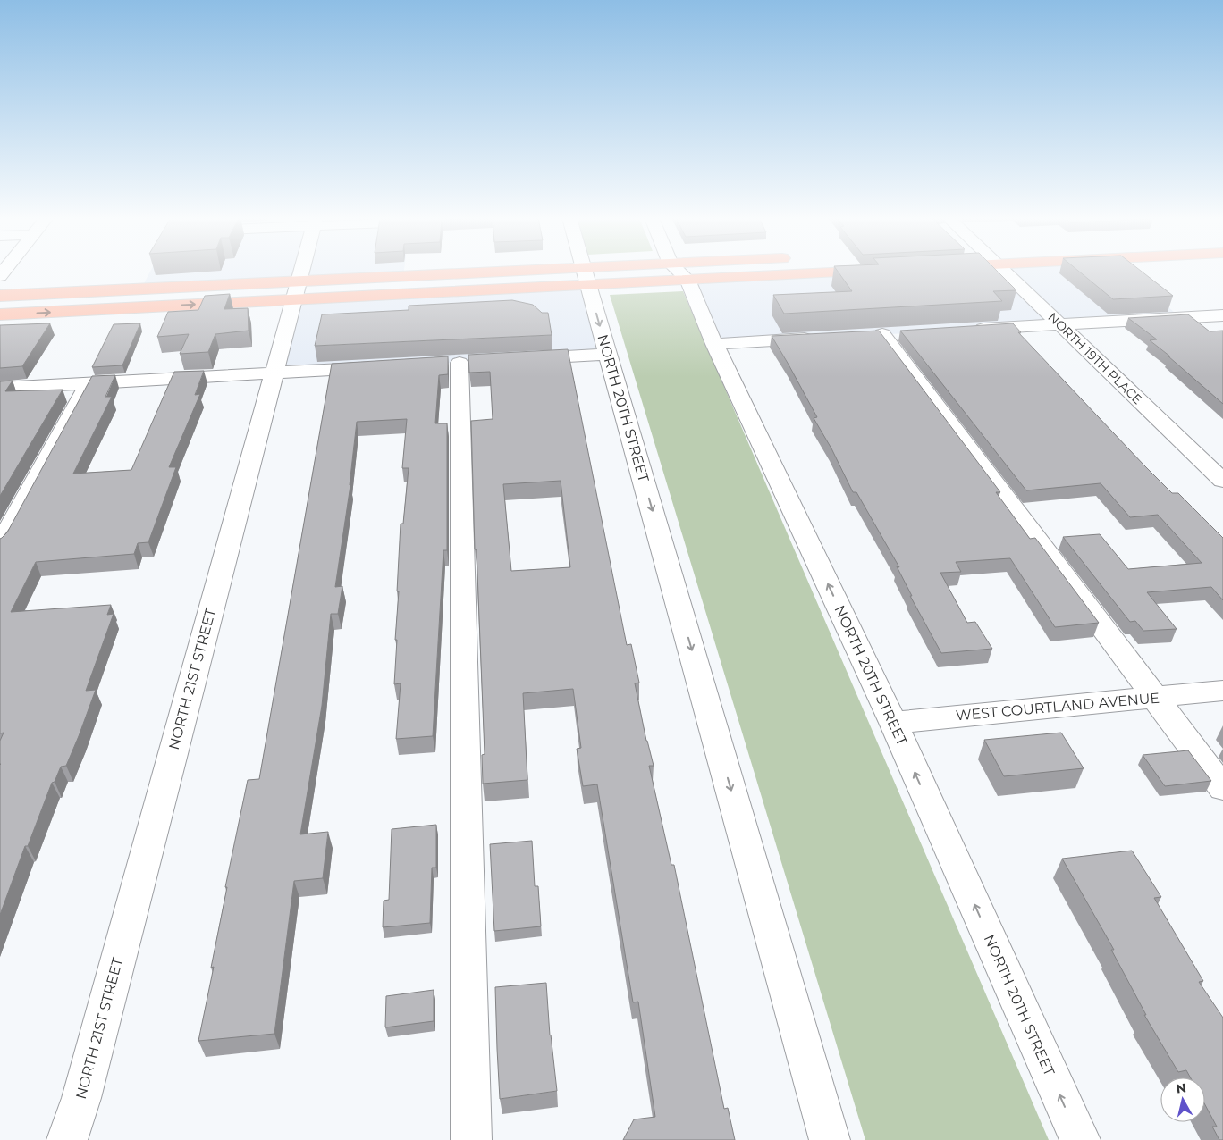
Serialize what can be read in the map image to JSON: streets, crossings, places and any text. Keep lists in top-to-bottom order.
{
  "streets": {
    "street": [
      "NORTH 19TH PLACE",
      "NORTH 20TH STREET",
      "NORTH 21ST STREET",
      "WEST COURTLAND AVENUE"
    ]
  },
  "crossings": [
    ["NORTH 20TH STREET", "WEST COURTLAND AVENUE"]
  ],
  "north": "top"
}
